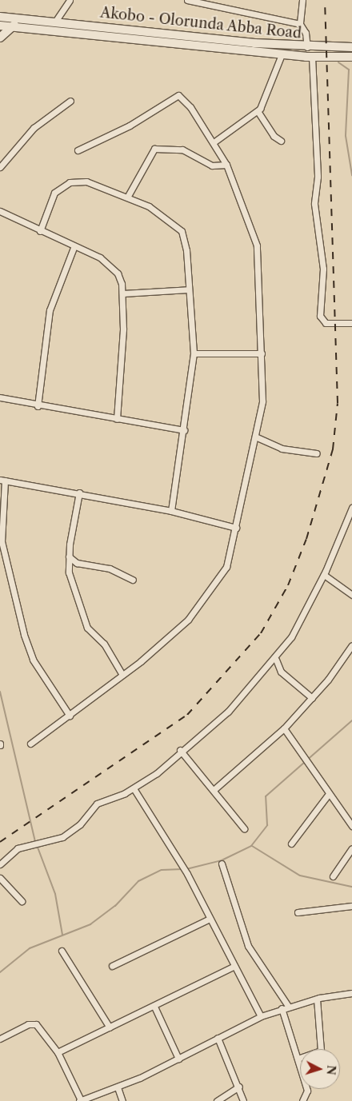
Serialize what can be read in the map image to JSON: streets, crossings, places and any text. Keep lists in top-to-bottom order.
{
  "streets": {
    "main road": ["Akobo - Olorunda Abba Road"]
  },
  "north": "right"
}
